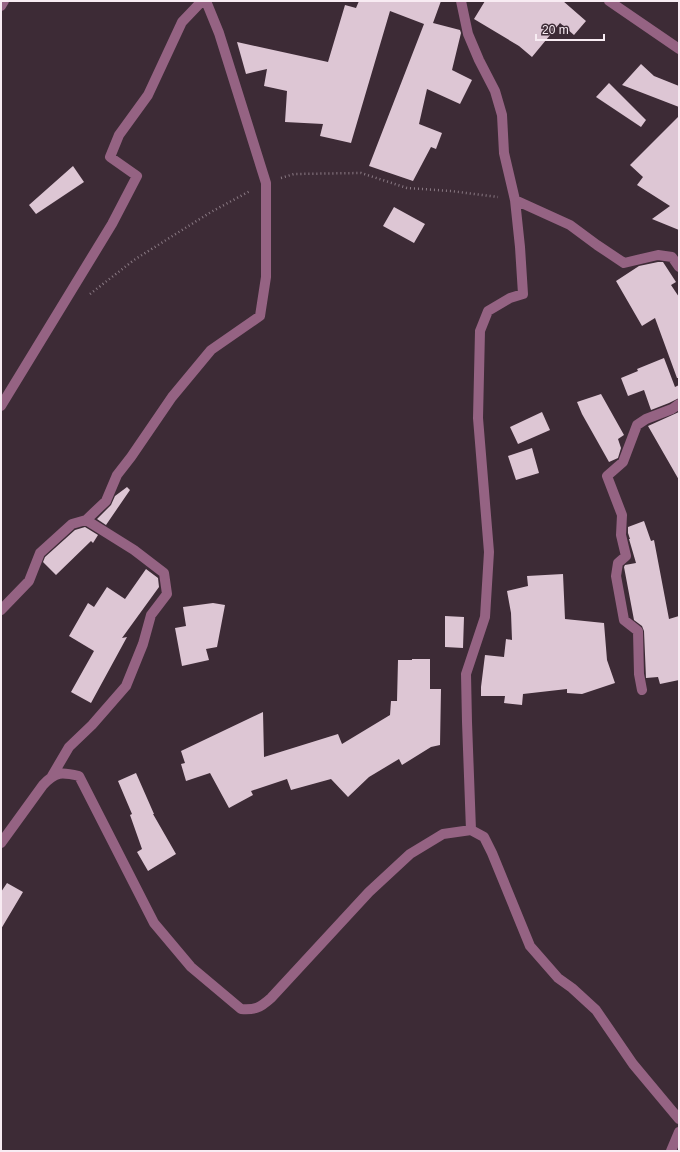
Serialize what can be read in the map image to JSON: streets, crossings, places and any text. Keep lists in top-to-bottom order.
{
  "scale_bar": "20 m"
}
